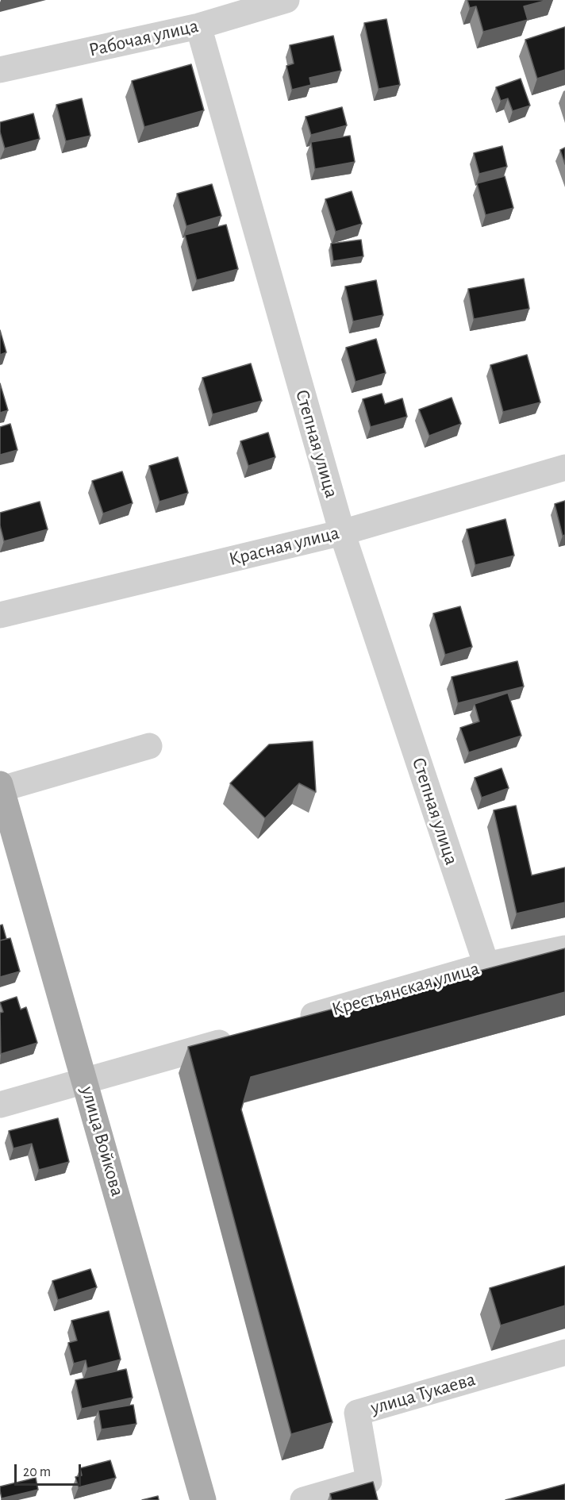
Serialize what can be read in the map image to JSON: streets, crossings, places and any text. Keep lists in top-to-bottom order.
{
  "streets": {
    "main road": ["улица Войкова"],
    "street": [
      "Рабочая улица",
      "Степная улица",
      "Красная улица",
      "Крестьянская улица",
      "улица Тукаева"
    ]
  },
  "crossings": [
    ["Рабочая улица", "Степная улица"],
    ["Степная улица", "Красная улица"],
    ["Степная улица", "Крестьянская улица"]
  ],
  "scale_bar": "20 m"
}
